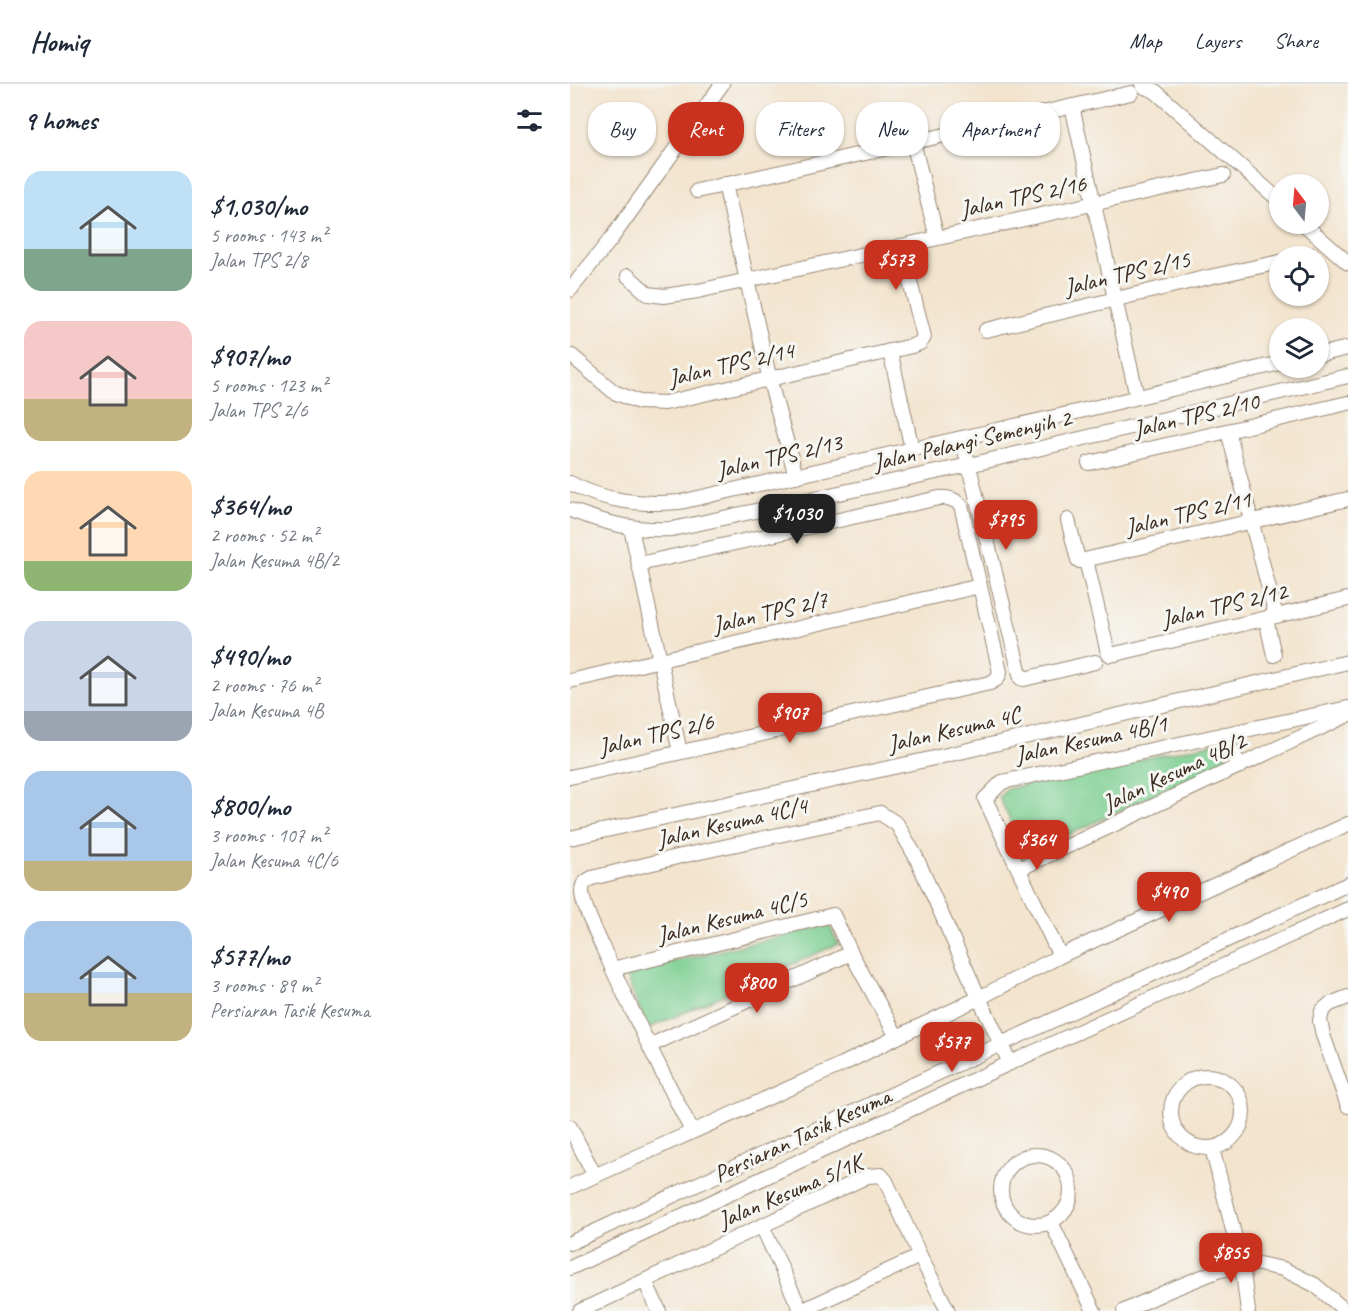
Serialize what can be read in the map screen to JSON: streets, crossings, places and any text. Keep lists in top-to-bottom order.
{
  "streets": {
    "street": [
      "Jalan TPS 2/16",
      "Jalan TPS 2/15",
      "Jalan TPS 2/14",
      "Jalan TPS 2/10",
      "Jalan Pelangi Semenyih 2",
      "Jalan TPS 2/13",
      "Jalan TPS 2/11",
      "Jalan TPS 2/12",
      "Jalan TPS 2/7",
      "Jalan Kesuma 4C",
      "Jalan TPS 2/6",
      "Jalan Kesuma 4B/1",
      "Jalan Kesuma 4B/2",
      "Jalan Kesuma 4C/4",
      "Jalan Kesuma 4C/5",
      "Persiaran Tasik Kesuma",
      "Jalan Kesuma 5/1K"
    ]
  },
  "crossings": [
    ["Jalan TPS 2/16", "Jalan TPS 2/14"],
    ["Jalan TPS 2/11", "Jalan TPS 2/12"],
    ["Jalan TPS 2/7", "Jalan TPS 2/6"],
    ["Jalan Kesuma 4B/1", "Jalan Kesuma 4B/2"],
    ["Jalan Kesuma 4C/4", "Jalan Kesuma 4C/5"],
    ["Jalan Kesuma 4C/4", "Persiaran Tasik Kesuma"]
  ],
  "north": "top",
  "page": {
    "header": "Homiq",
    "nav": ["Map", "Layers", "Share"],
    "heading": "9 homes",
    "chip": [
      "Buy",
      "Rent",
      "Filters",
      "New",
      "Apartment"
    ],
    "list": [
      {
        "name": "$1,030/mo",
        "note": "5 rooms · 143 m² · Jalan TPS 2/8"
      },
      {
        "name": "$907/mo",
        "note": "5 rooms · 123 m² · Jalan TPS 2/6"
      },
      {
        "name": "$364/mo",
        "note": "2 rooms · 52 m² · Jalan Kesuma 4B/2"
      },
      {
        "name": "$490/mo",
        "note": "2 rooms · 76 m² · Jalan Kesuma 4B"
      },
      {
        "name": "$800/mo",
        "note": "3 rooms · 107 m² · Jalan Kesuma 4C/6"
      },
      {
        "name": "$577/mo",
        "note": "3 rooms · 89 m² · Persiaran Tasik Kesuma"
      }
    ],
    "price": [
      "$573",
      "$1,030",
      "$795",
      "$907",
      "$364",
      "$490",
      "$800",
      "$577",
      "$855"
    ]
  }
}
